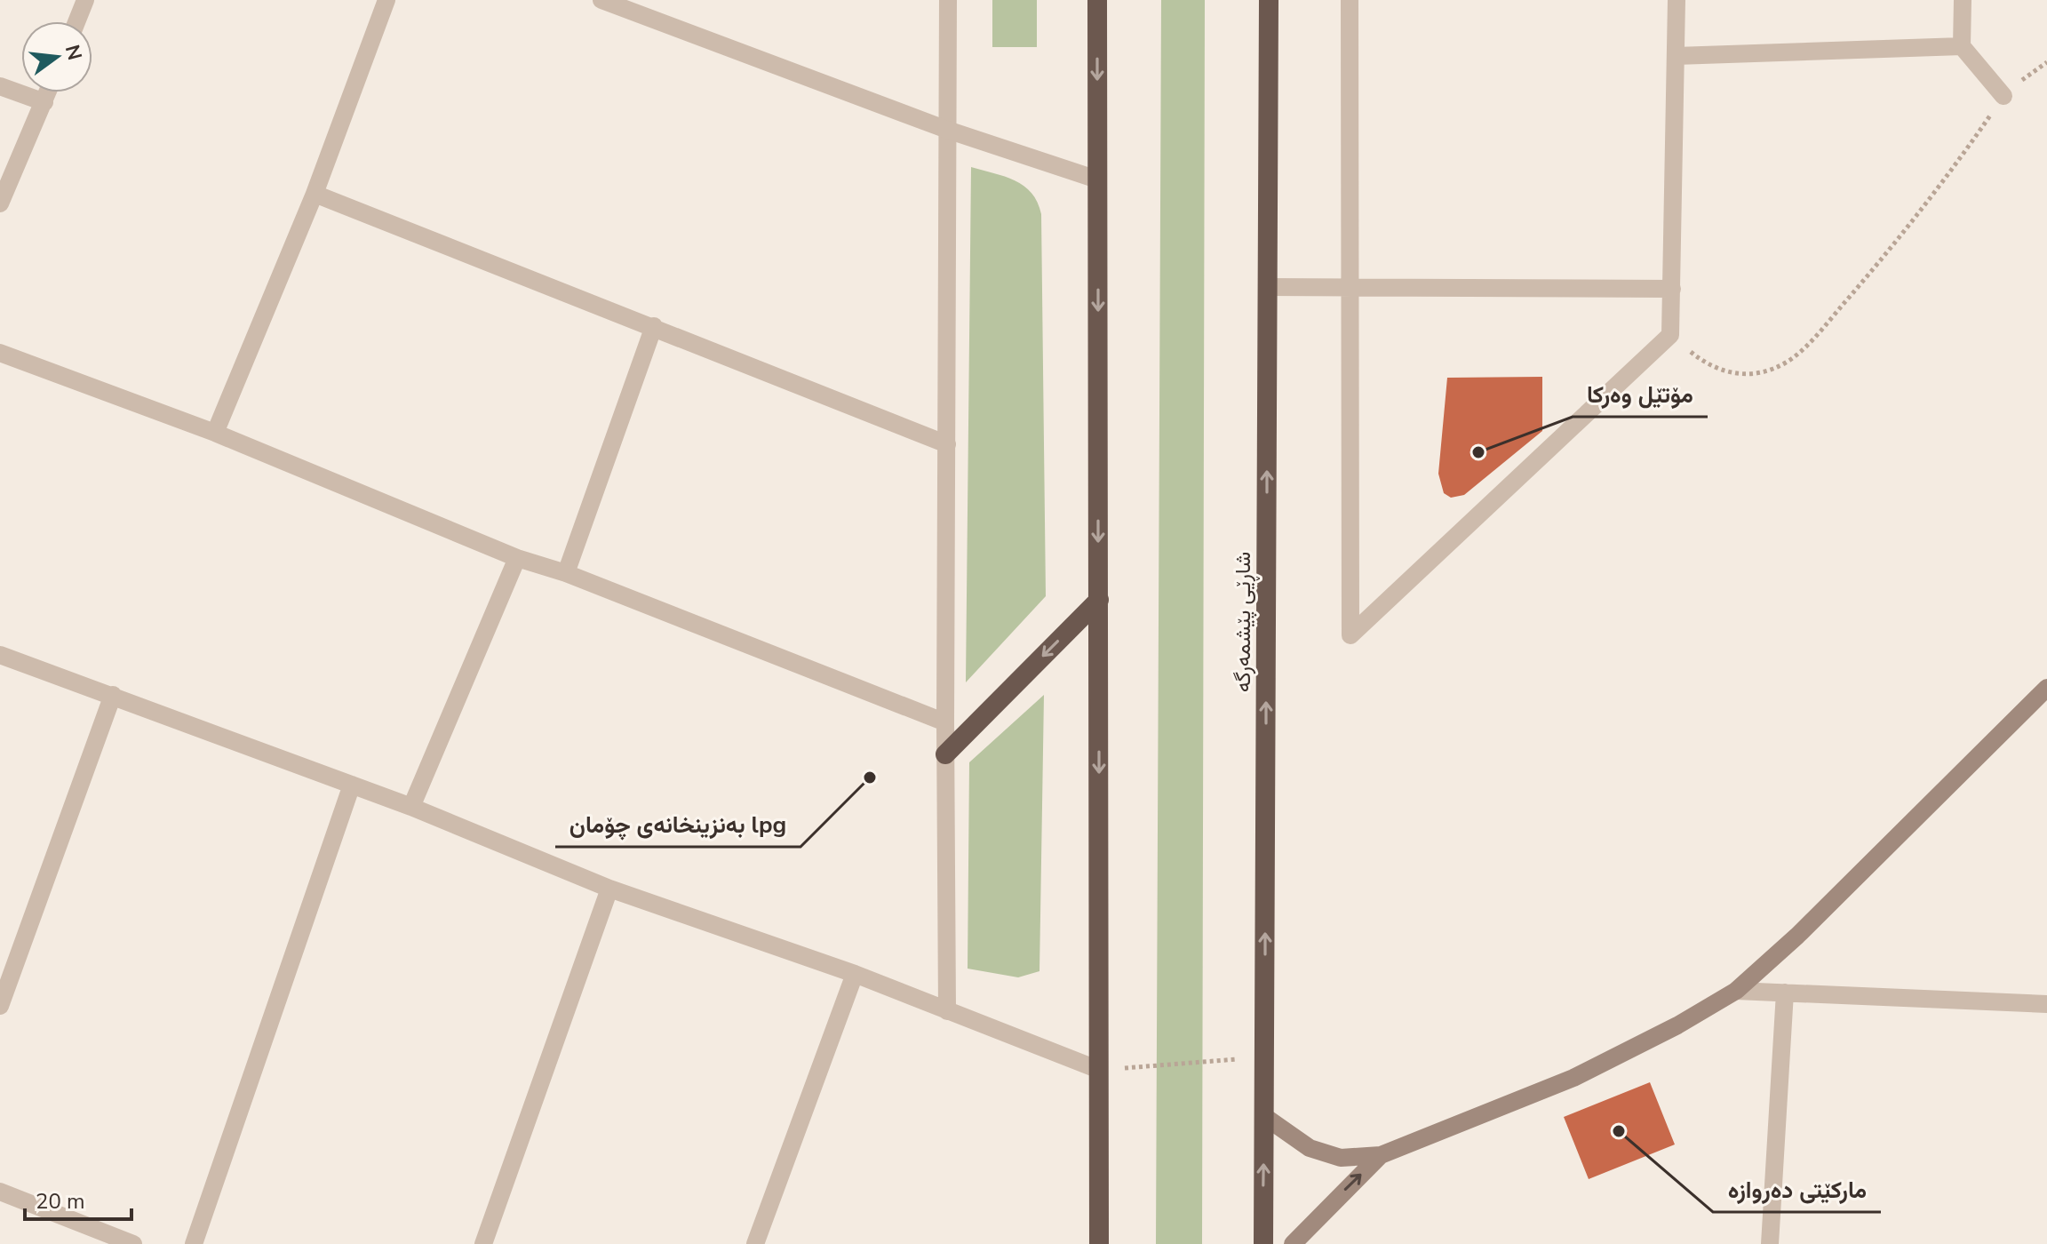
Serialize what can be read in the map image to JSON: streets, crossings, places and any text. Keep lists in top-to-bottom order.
{
  "streets": {
    "highway": ["شاڕێی پێشمەرگە"]
  },
  "places": ["مۆتێل وەرکا", "بەنزینخانەی چۆمان lpg", "مارکێتی دەروازە"],
  "scale_bar": "20 m",
  "north": "right"
}
